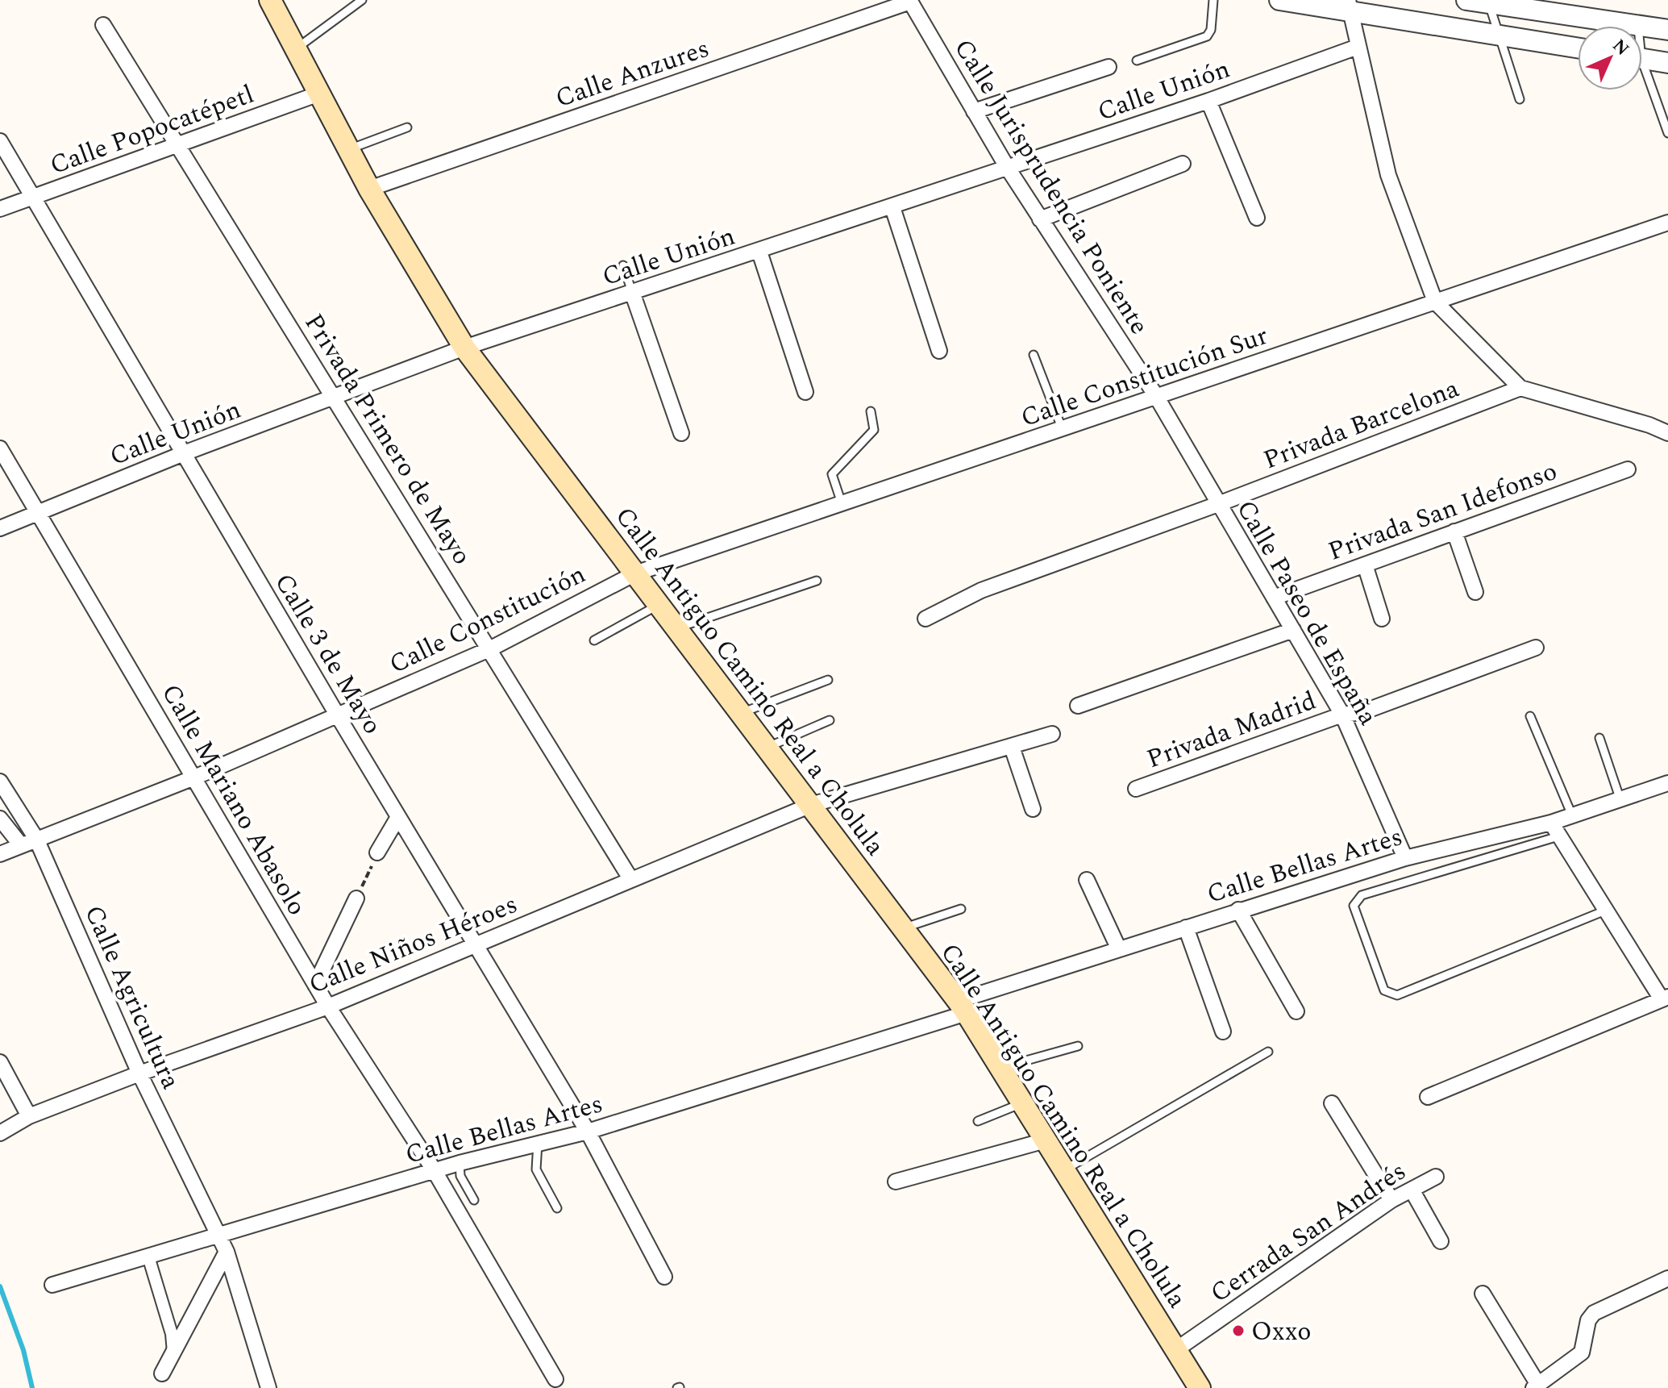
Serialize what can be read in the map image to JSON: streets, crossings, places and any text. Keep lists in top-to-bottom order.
{
  "streets": {
    "main road": ["Calle Antiguo Camino Real a Cholula"],
    "street": [
      "Calle Anzures",
      "Calle Unión",
      "Calle Popocatépetl",
      "Calle Jurisprudencia Poniente",
      "Calle Constitución Sur",
      "Privada Barcelona",
      "Privada Primero de Mayo",
      "Privada San Idefonso",
      "Calle Paseo de España",
      "Calle Constitución",
      "Calle 3 de Mayo",
      "Privada Madrid",
      "Calle Mariano Abasolo",
      "Calle Bellas Artes",
      "Calle Niños Héroes",
      "Calle Agricultura",
      "Cerrada San Andrés"
    ]
  },
  "crossings": [
    ["Calle Anzures", "Calle Jurisprudencia Poniente"],
    ["Calle Anzures", "Calle Antiguo Camino Real a Cholula"],
    ["Calle Unión", "Calle Jurisprudencia Poniente"],
    ["Calle Unión", "Privada Primero de Mayo"],
    ["Calle Unión", "Calle 3 de Mayo"],
    ["Calle Unión", "Calle Antiguo Camino Real a Cholula"],
    ["Calle Unión", "Calle Mariano Abasolo"],
    ["Calle Popocatépetl", "Privada Primero de Mayo"],
    ["Calle Popocatépetl", "Calle 3 de Mayo"],
    ["Calle Popocatépetl", "Calle Antiguo Camino Real a Cholula"],
    ["Calle Jurisprudencia Poniente", "Calle Constitución Sur"],
    ["Calle Jurisprudencia Poniente", "Calle Paseo de España"],
    ["Calle Constitución Sur", "Calle Paseo de España"],
    ["Calle Constitución Sur", "Calle Constitución"],
    ["Calle Constitución Sur", "Calle Antiguo Camino Real a Cholula"],
    ["Privada Barcelona", "Calle Paseo de España"],
    ["Privada Primero de Mayo", "Calle Constitución"],
    ["Privada Primero de Mayo", "Calle Niños Héroes"],
    ["Privada San Idefonso", "Calle Paseo de España"],
    ["Calle Paseo de España", "Privada Madrid"],
    ["Calle Paseo de España", "Calle Bellas Artes"],
    ["Calle Constitución", "Calle 3 de Mayo"],
    ["Calle Constitución", "Calle Antiguo Camino Real a Cholula"],
    ["Calle Constitución", "Calle Mariano Abasolo"],
    ["Calle Constitución", "Calle Agricultura"],
    ["Calle 3 de Mayo", "Calle Bellas Artes"],
    ["Calle 3 de Mayo", "Calle Niños Héroes"],
    ["Calle Antiguo Camino Real a Cholula", "Calle Bellas Artes"],
    ["Calle Antiguo Camino Real a Cholula", "Calle Niños Héroes"],
    ["Calle Antiguo Camino Real a Cholula", "Cerrada San Andrés"],
    ["Calle Mariano Abasolo", "Calle Bellas Artes"],
    ["Calle Mariano Abasolo", "Calle Niños Héroes"],
    ["Calle Bellas Artes", "Calle Agricultura"],
    ["Calle Niños Héroes", "Calle Agricultura"]
  ],
  "places": ["Oxxo"],
  "north": "top right"
}
